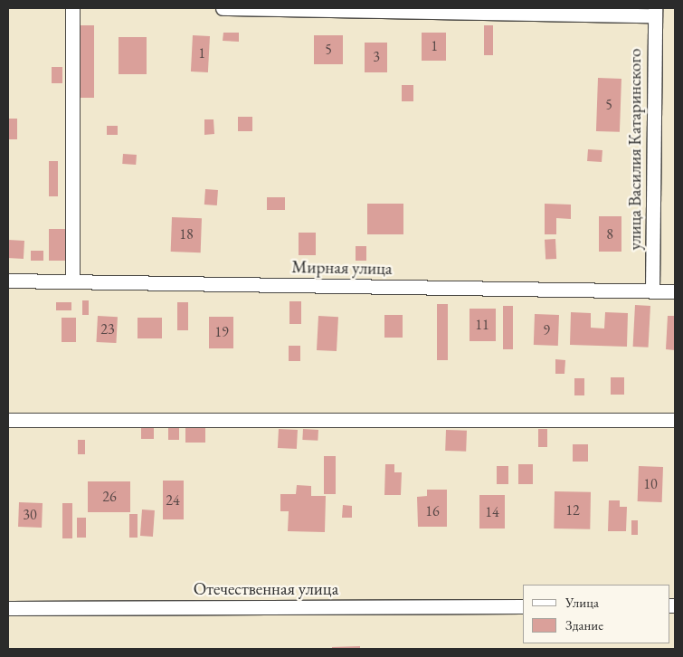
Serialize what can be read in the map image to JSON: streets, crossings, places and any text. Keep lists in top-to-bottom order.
{
  "streets": {
    "street": ["улица Василия Катаринского", "Мирная улица", "Отечественная улица"]
  },
  "crossings": [
    ["улица Василия Катаринского", "Мирная улица"]
  ],
  "house_numbers": [
    "1",
    "5",
    "1",
    "3",
    "5",
    "18",
    "8",
    "11",
    "23",
    "9",
    "19",
    "10",
    "26",
    "24",
    "12",
    "16",
    "14",
    "30"
  ],
  "legend": ["Улица", "Здание"]
}
